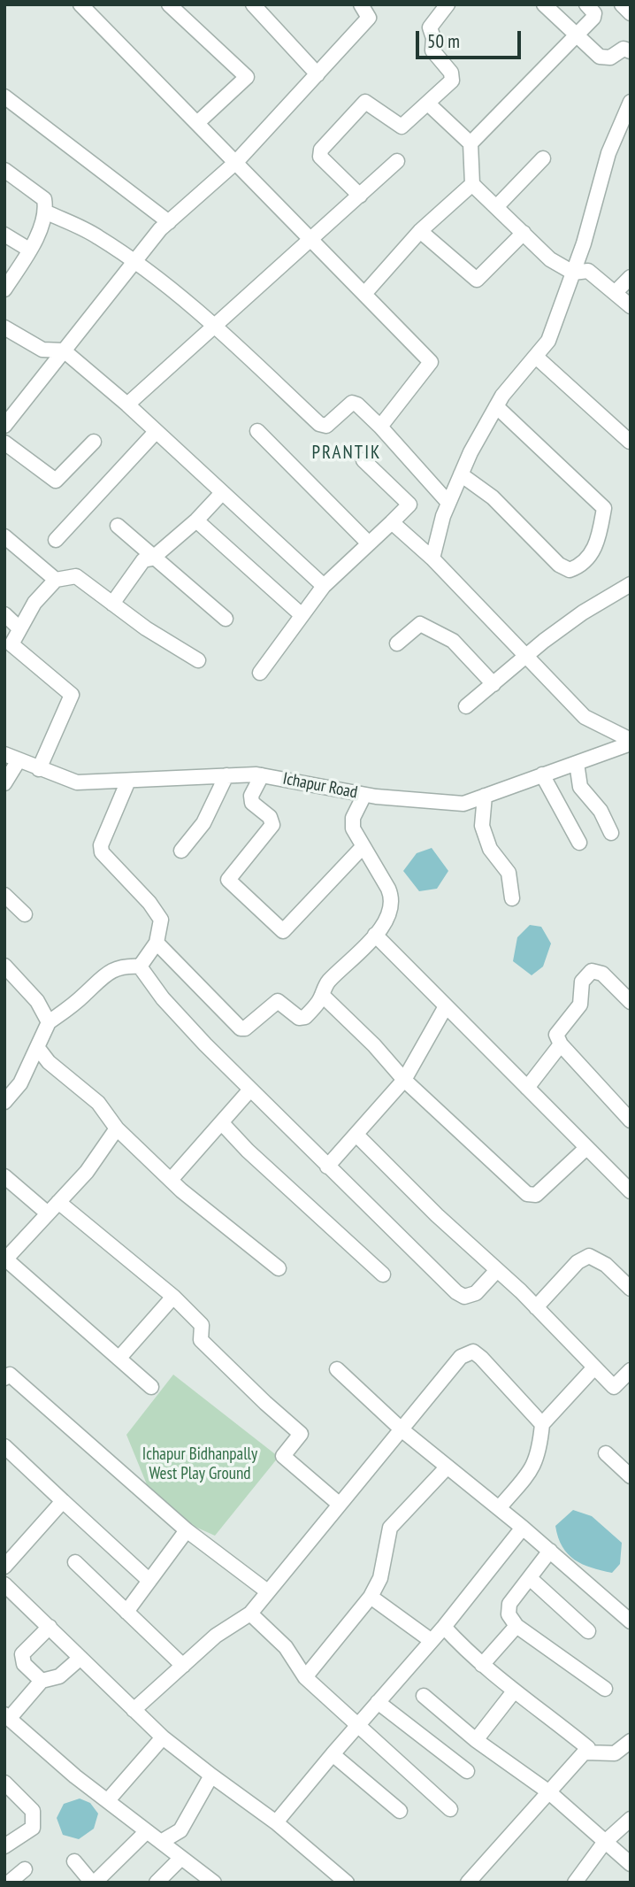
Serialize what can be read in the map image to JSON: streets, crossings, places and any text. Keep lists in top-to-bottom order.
{
  "streets": {
    "street": ["Ichapur Road"]
  },
  "districts": ["PRANTIK"],
  "parks": ["Ichapur Bidhanpally West Play Ground"],
  "scale_bar": "50 m"
}
